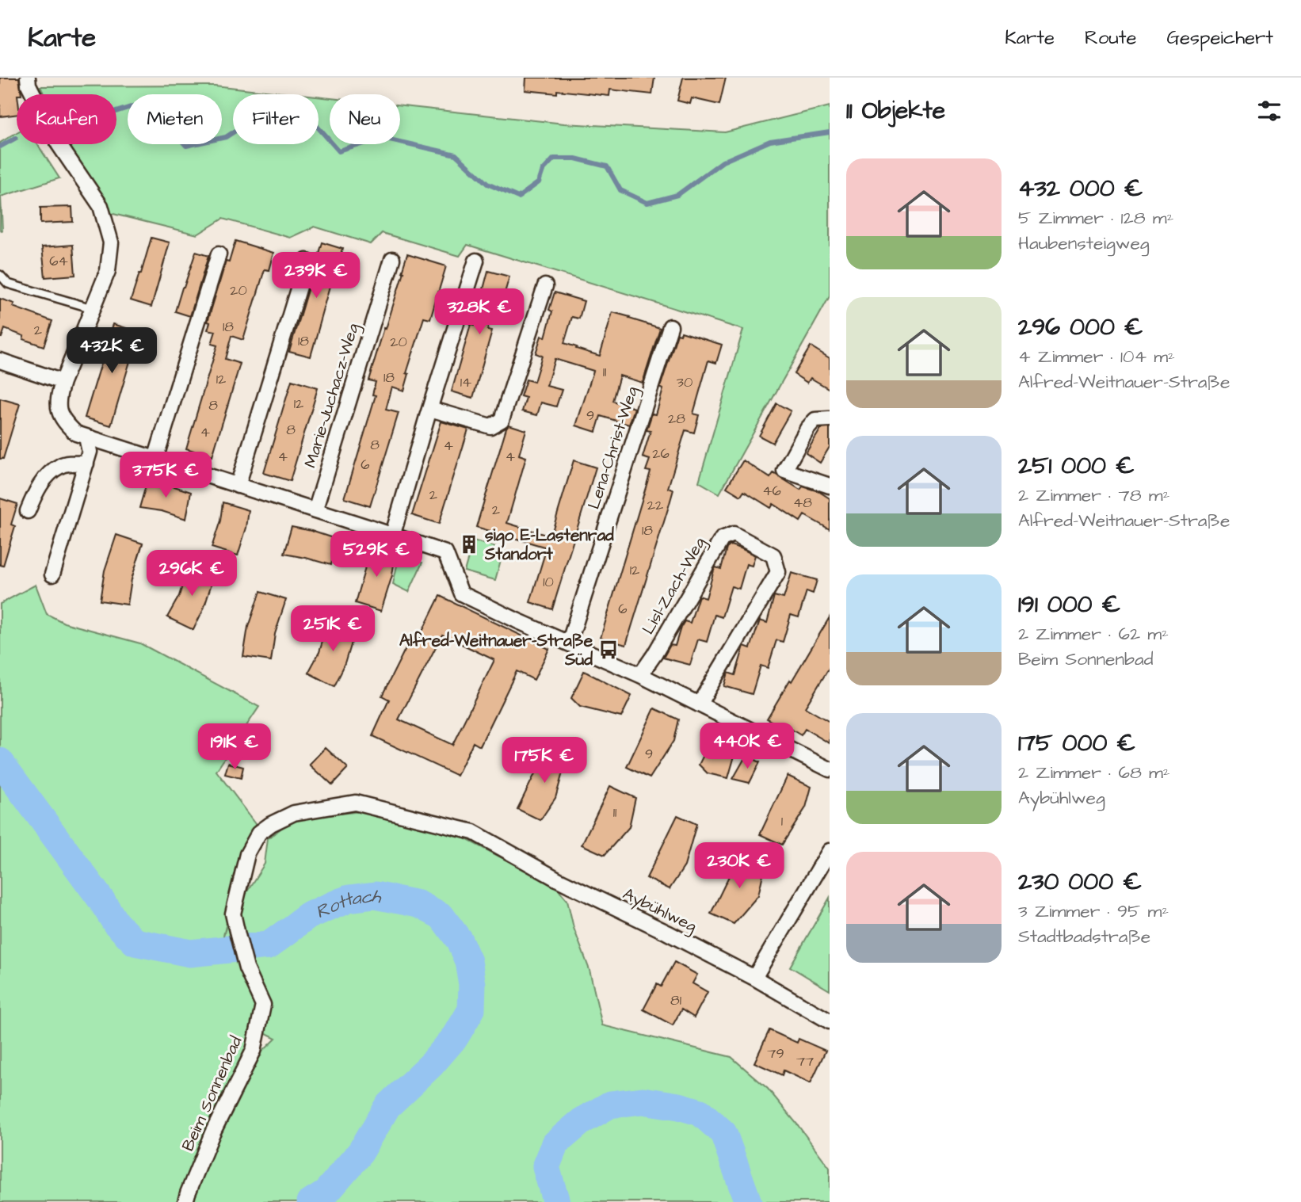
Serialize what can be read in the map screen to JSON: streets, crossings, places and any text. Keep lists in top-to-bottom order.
{
  "streets": {
    "street": [
      "Marie-Juchacz-Weg",
      "Lena-Christ-Weg",
      "Lisl-Zach-Weg",
      "Aybühlweg",
      "Beim Sonnenbad"
    ]
  },
  "crossings": [
    ["Aybühlweg", "Beim Sonnenbad"]
  ],
  "water": ["Rottach"],
  "places": {
    "building": ["sigo E-Lastenrad Standort"],
    "bus stop": ["Alfred-Weitnauer-Straße Süd"]
  },
  "house_numbers": [
    "64",
    "20",
    "18",
    "2",
    "18",
    "20",
    "11",
    "18",
    "12",
    "14",
    "30",
    "12",
    "8",
    "9",
    "28",
    "8",
    "4",
    "8",
    "4",
    "26",
    "4",
    "4",
    "6",
    "46",
    "2",
    "48",
    "22",
    "2",
    "18",
    "12",
    "10",
    "6",
    "9",
    "11",
    "1",
    "81",
    "79",
    "77"
  ],
  "page": {
    "header": "Karte",
    "nav": ["Karte", "Route", "Gespeichert"],
    "heading": "11 Objekte",
    "chip": [
      "Kaufen",
      "Mieten",
      "Filter",
      "Neu"
    ],
    "list": [
      {
        "name": "432 000 €",
        "note": "5 Zimmer · 128 m² · Haubensteigweg"
      },
      {
        "name": "296 000 €",
        "note": "4 Zimmer · 104 m² · Alfred-Weitnauer-Straße"
      },
      {
        "name": "251 000 €",
        "note": "2 Zimmer · 78 m² · Alfred-Weitnauer-Straße"
      },
      {
        "name": "191 000 €",
        "note": "2 Zimmer · 62 m² · Beim Sonnenbad"
      },
      {
        "name": "175 000 €",
        "note": "2 Zimmer · 68 m² · Aybühlweg"
      },
      {
        "name": "230 000 €",
        "note": "3 Zimmer · 95 m² · Stadtbadstraße"
      }
    ],
    "price": [
      "239K €",
      "328K €",
      "432K €",
      "375K €",
      "529K €",
      "296K €",
      "251K €",
      "440K €",
      "191K €",
      "175K €",
      "230K €"
    ]
  }
}
